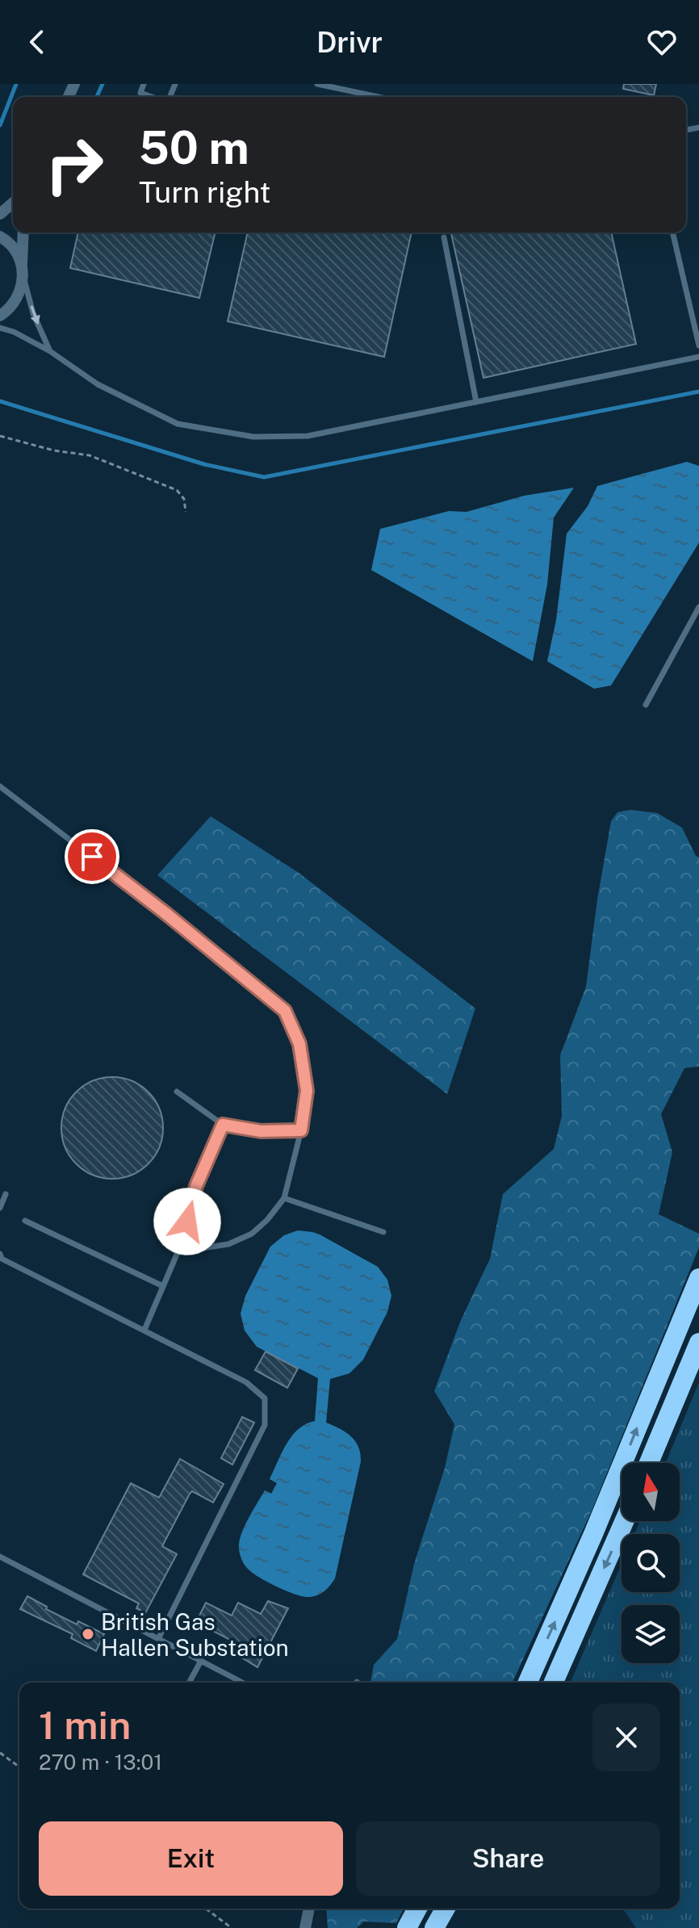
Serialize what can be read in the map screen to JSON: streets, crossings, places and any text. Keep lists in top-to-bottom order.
{
  "places": ["British Gas Hallen Substation"],
  "north": "top",
  "page": {
    "header": "Drivr",
    "turn": ["50 m", "Turn right"],
    "heading": ["1 min", "270 m · 13:01"],
    "buttons": ["Exit", "Share"]
  }
}
